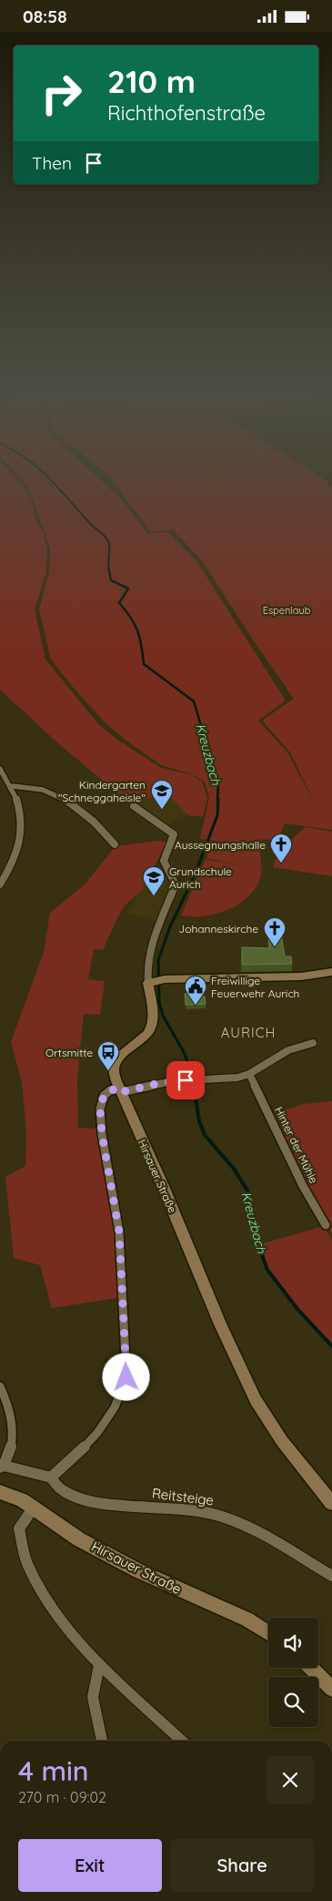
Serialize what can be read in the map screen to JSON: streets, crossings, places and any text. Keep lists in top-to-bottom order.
{
  "streets": {
    "main road": ["Hirsauer Straße"],
    "street": ["Hinter der Mühle", "Reitsteige"]
  },
  "districts": ["AURICH"],
  "water": ["Kreuzbach"],
  "parks": ["Espenlaub"],
  "places": {
    "school or university": ["Kindergarten \"Schneggaheisle\"", "Grundschule Aurich"],
    "church": ["Aussegnungshalle", "Johanneskirche"],
    "public building": ["Freiwillige Feuerwehr Aurich"],
    "bus stop": ["Ortsmitte"]
  },
  "page": {
    "status": "08:58",
    "turn": ["210 m", "Richthofenstraße"],
    "then": "Then",
    "heading": ["4 min", "270 m · 09:02"],
    "buttons": ["Exit", "Share"]
  }
}
